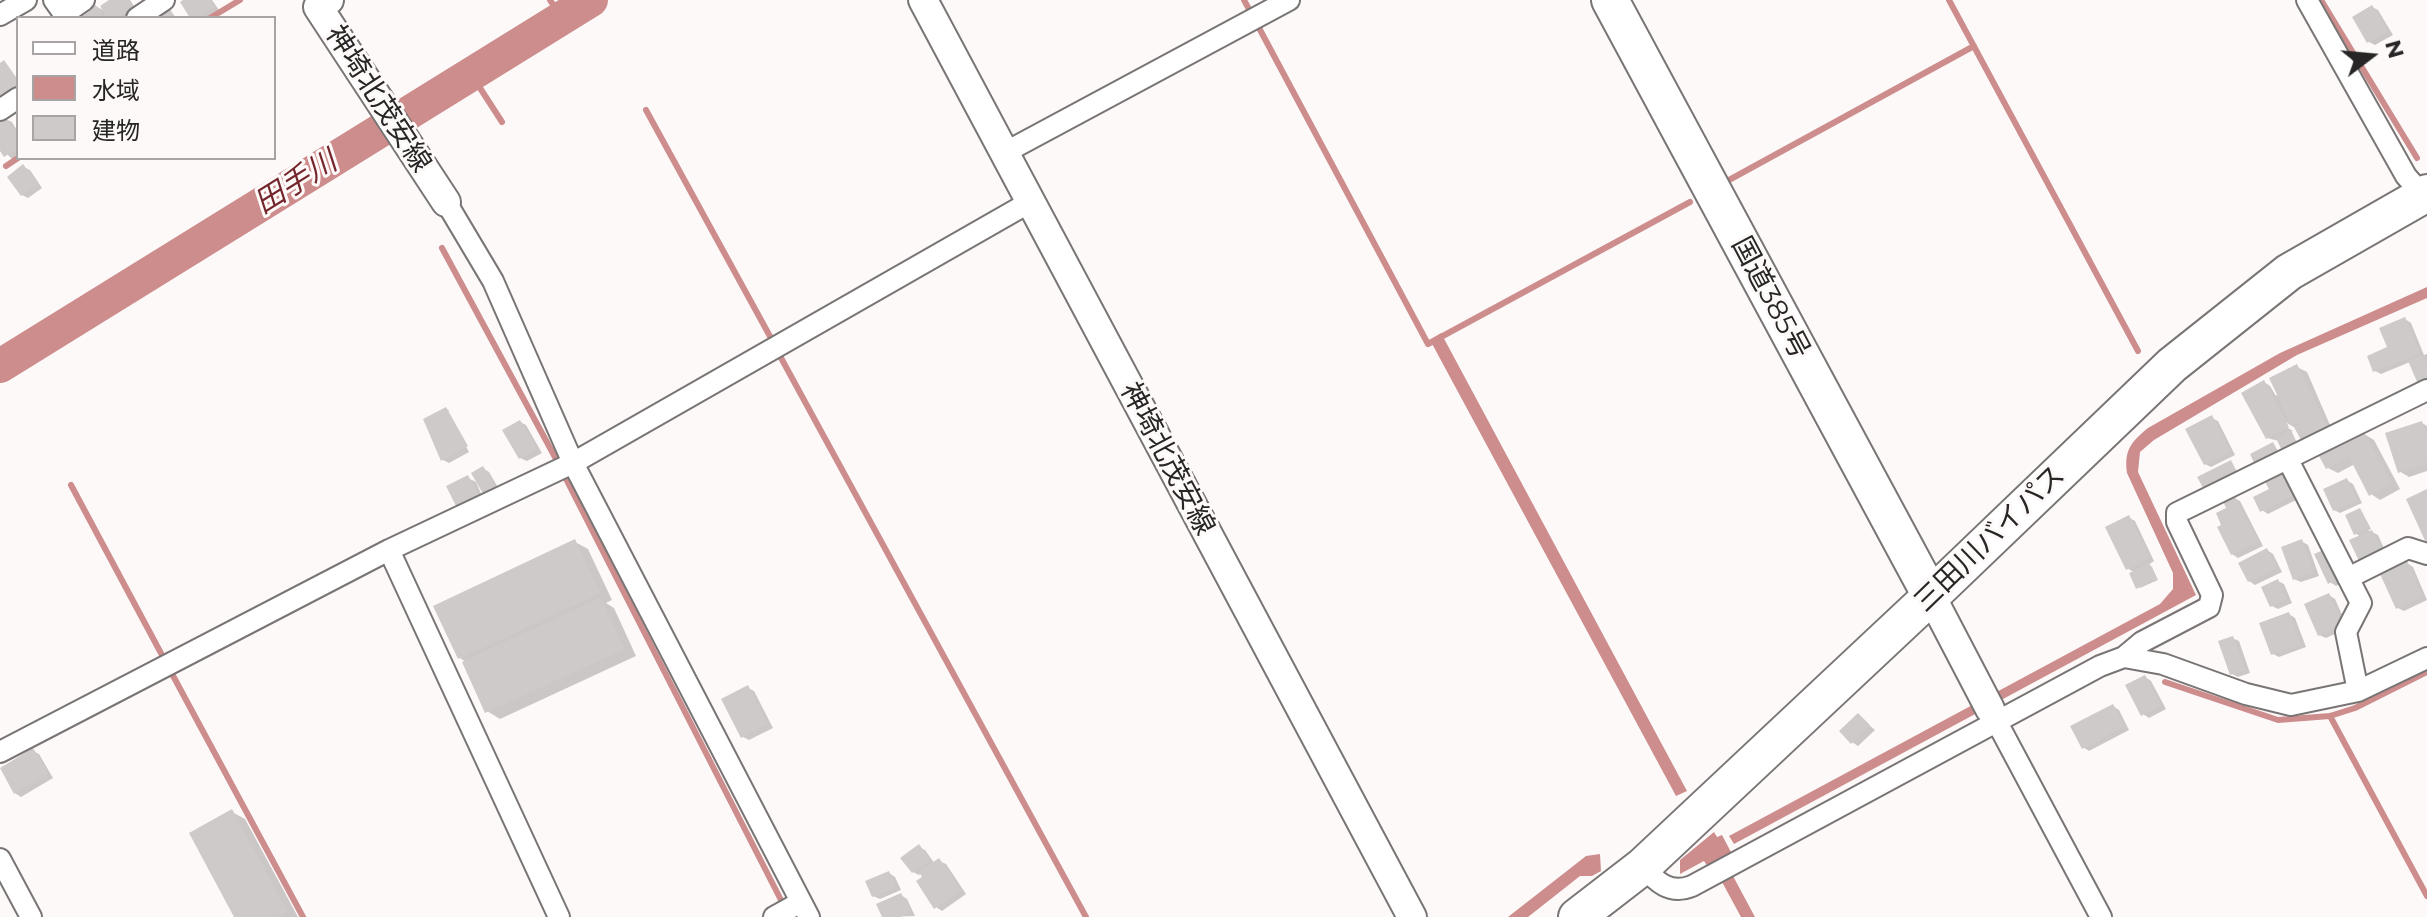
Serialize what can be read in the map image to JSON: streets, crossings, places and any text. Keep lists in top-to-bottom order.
{
  "streets": {
    "highway": ["国道385号", "三田川バイパス"],
    "main road": ["神埼北茂安線"]
  },
  "crossings": [
    ["国道385号", "三田川バイパス"]
  ],
  "water": ["田手川"],
  "legend": ["道路", "水域", "建物"],
  "north": "right"
}
